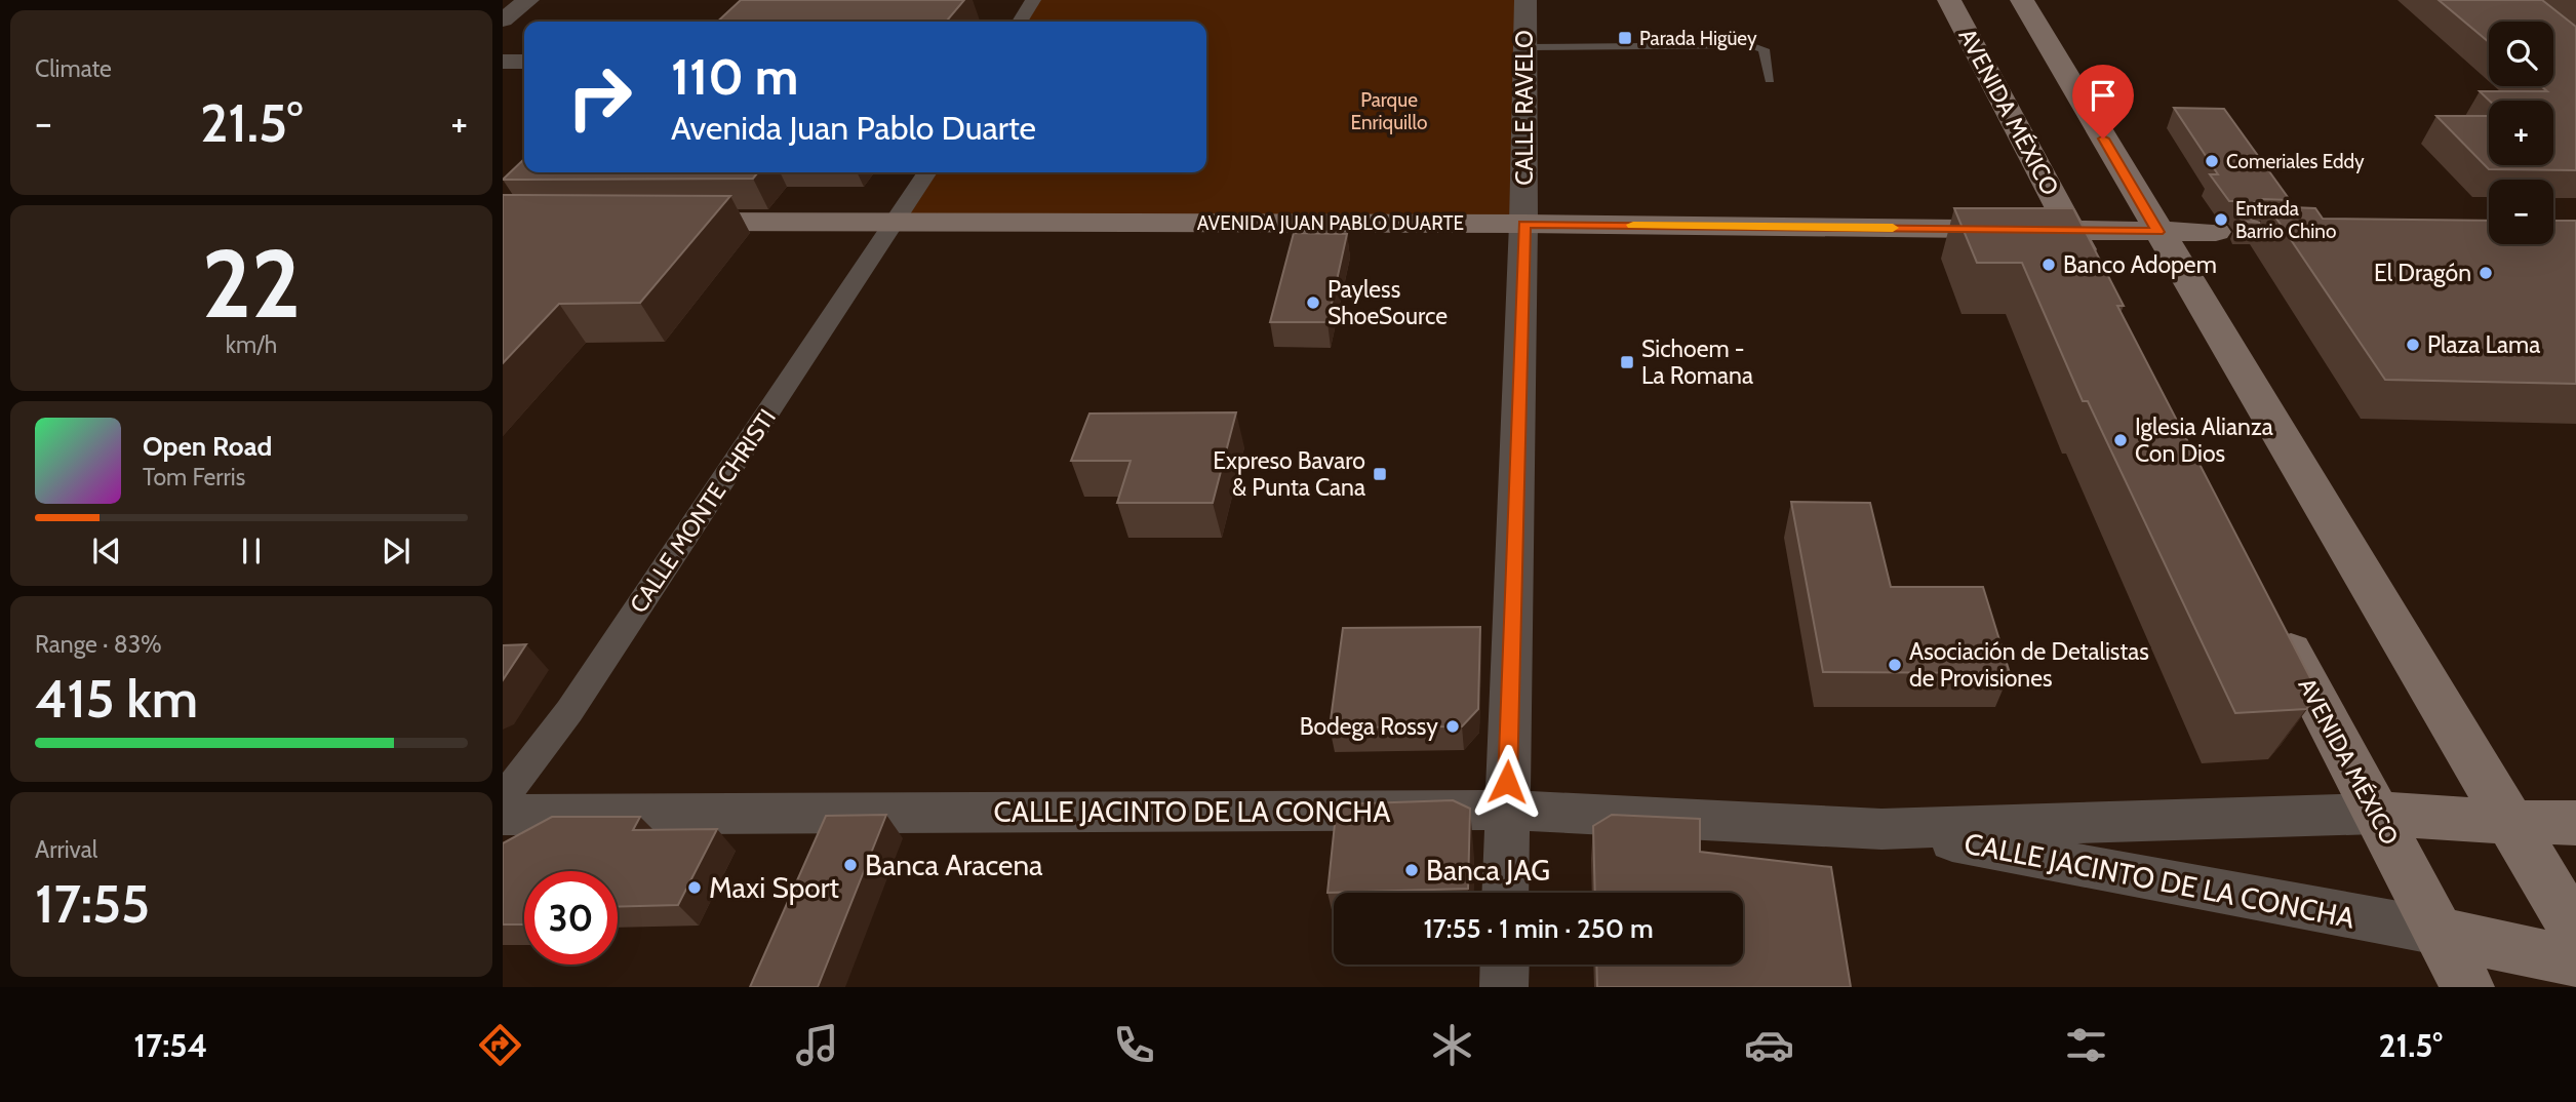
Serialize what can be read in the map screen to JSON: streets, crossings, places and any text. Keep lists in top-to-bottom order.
{
  "streets": {
    "main road": ["AVENIDA MÉXICO", "AVENIDA JUAN PABLO DUARTE"],
    "street": ["CALLE RAVELO", "CALLE MONTE CHRISTI", "CALLE JACINTO DE LA CONCHA"]
  },
  "crossings": [
    ["CALLE RAVELO", "AVENIDA JUAN PABLO DUARTE"],
    ["CALLE RAVELO", "CALLE JACINTO DE LA CONCHA"],
    ["AVENIDA MÉXICO", "AVENIDA JUAN PABLO DUARTE"],
    ["AVENIDA MÉXICO", "CALLE JACINTO DE LA CONCHA"],
    ["AVENIDA JUAN PABLO DUARTE", "CALLE MONTE CHRISTI"]
  ],
  "parks": ["Parque Enriquillo"],
  "places": {
    "transit": ["Parada Higüey", "Sichoem - La Romana", "Expreso Bavaro & Punta Cana"],
    "other": [
      "Comeriales Eddy",
      "Entrada Barrio Chino",
      "Banco Adopem",
      "El Dragón",
      "Payless ShoeSource",
      "Plaza Lama",
      "Iglesia Alianza Con Dios",
      "Asociación de Detalistas de Provisiones",
      "Bodega Rossy",
      "Banca Aracena",
      "Banca JAG",
      "Maxi Sport"
    ]
  },
  "page": {
    "tile": [
      "Climate",
      ["22", "km/h"],
      ["Range · 83%", "415 km"],
      ["Arrival", "17:55"]
    ],
    "map_buttons": ["+", "−"],
    "turn": ["110 m", "Avenida Juan Pablo Duarte"],
    "heat": ["−", "21.5°", "+"],
    "song": ["Open Road", "Tom Ferris"],
    "limit": "30",
    "trip": "17:55 · 1 min · 250 m",
    "tabs": ["17:54", "21.5°"]
  }
}
